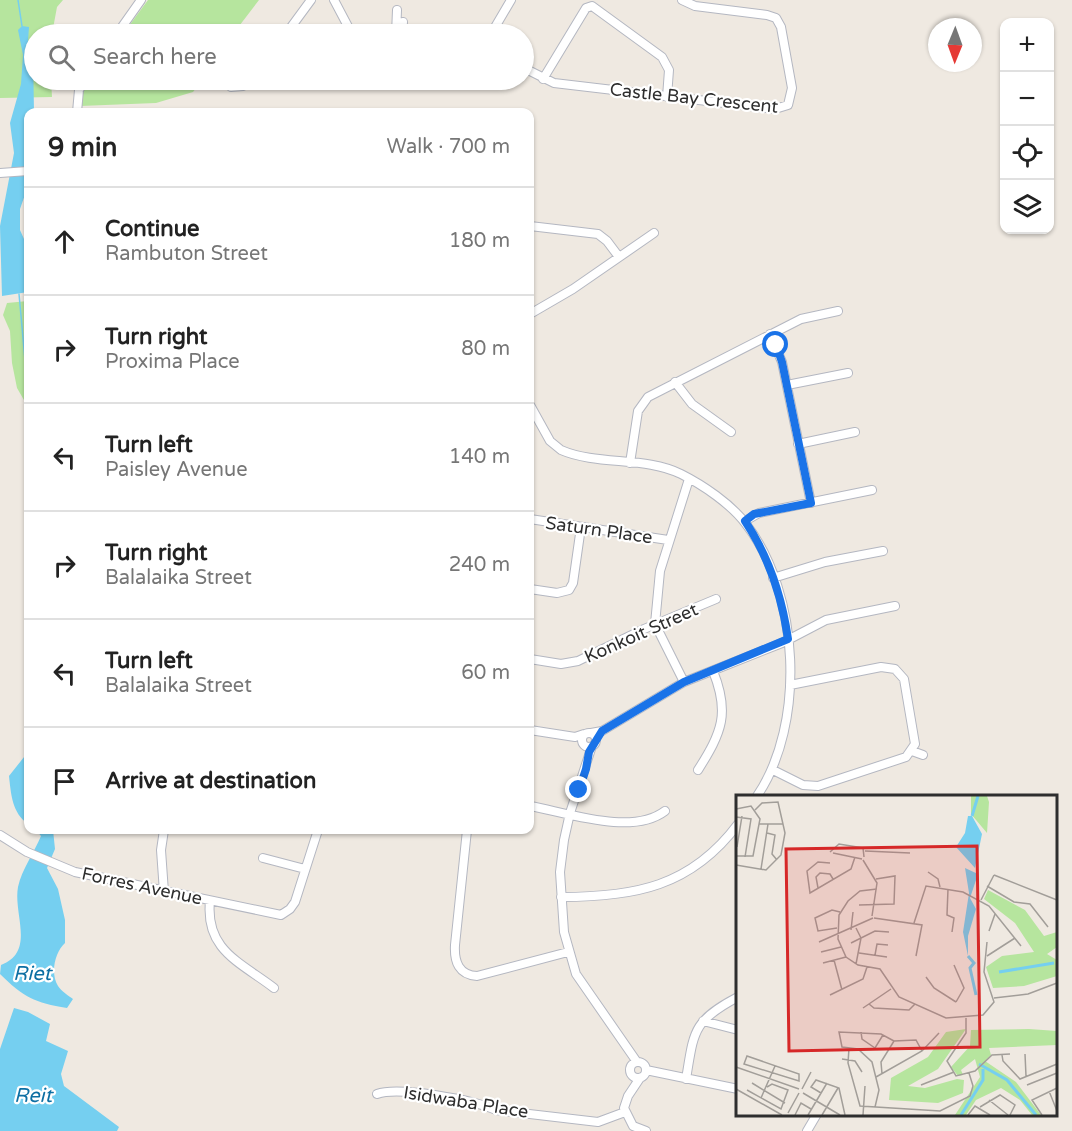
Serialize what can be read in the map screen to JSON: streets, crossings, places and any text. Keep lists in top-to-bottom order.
{
  "streets": {
    "street": [
      "Castle Bay Crescent",
      "Saturn Place",
      "Konkoit Street",
      "Forres Avenue",
      "Isidwaba Place"
    ]
  },
  "water": ["Riet", "Reit"],
  "north": "bottom",
  "page": {
    "map_buttons": ["+", "−"],
    "search": "Search here",
    "heading": ["9 min", "Walk · 700 m"],
    "list": [
      ["Continue", "Rambuton Street", "180 m"],
      ["Turn right", "Proxima Place", "80 m"],
      ["Turn left", "Paisley Avenue", "140 m"],
      ["Turn right", "Balalaika Street", "240 m"],
      ["Turn left", "Balalaika Street", "60 m"],
      "Arrive at destination"
    ]
  }
}
